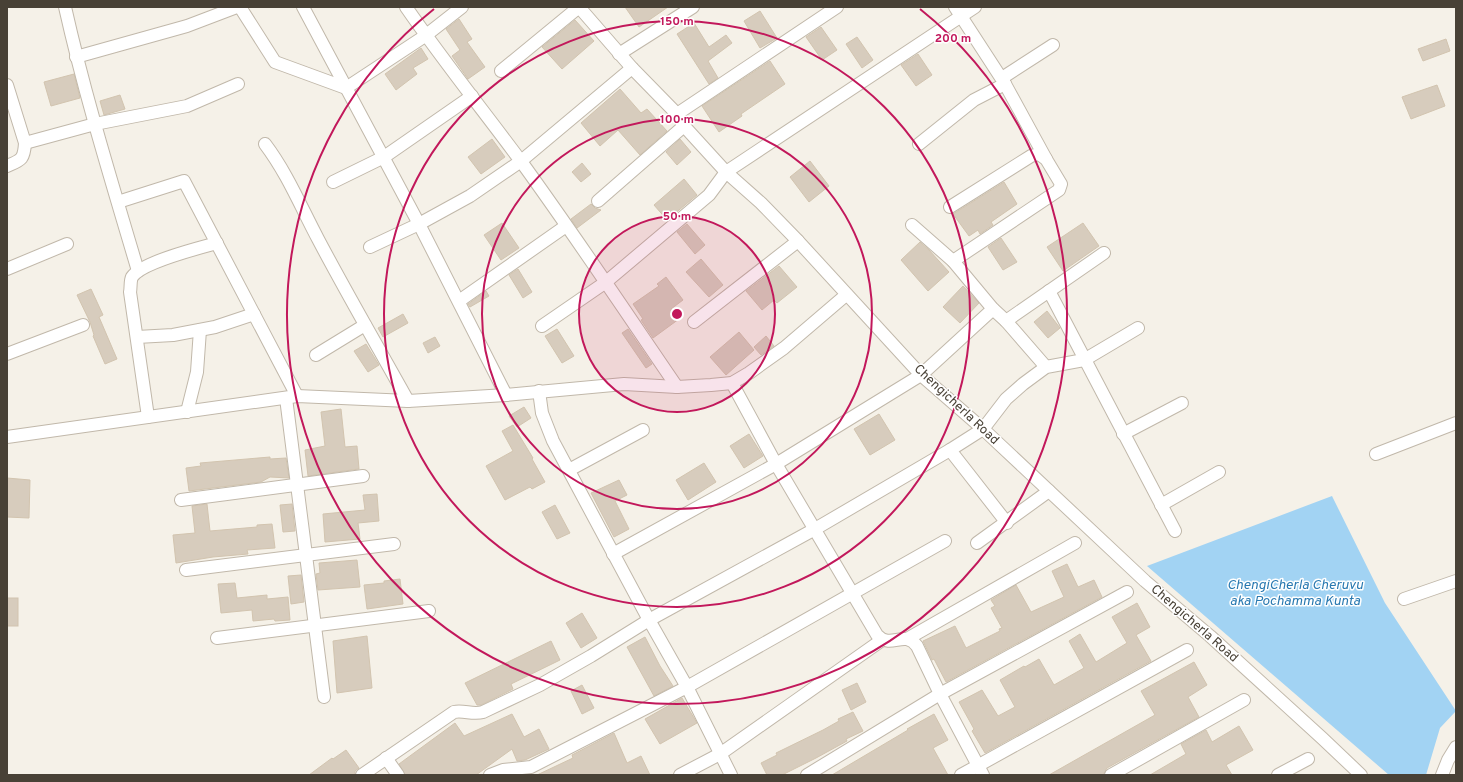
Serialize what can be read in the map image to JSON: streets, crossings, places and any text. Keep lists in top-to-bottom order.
{
  "streets": {
    "street": ["Chengicherla Road"]
  },
  "water": ["ChengiCherla Cheruvu aka Pochamma Kunta"],
  "rings": [
    "150 m",
    "200 m",
    "100 m",
    "50 m"
  ]
}
